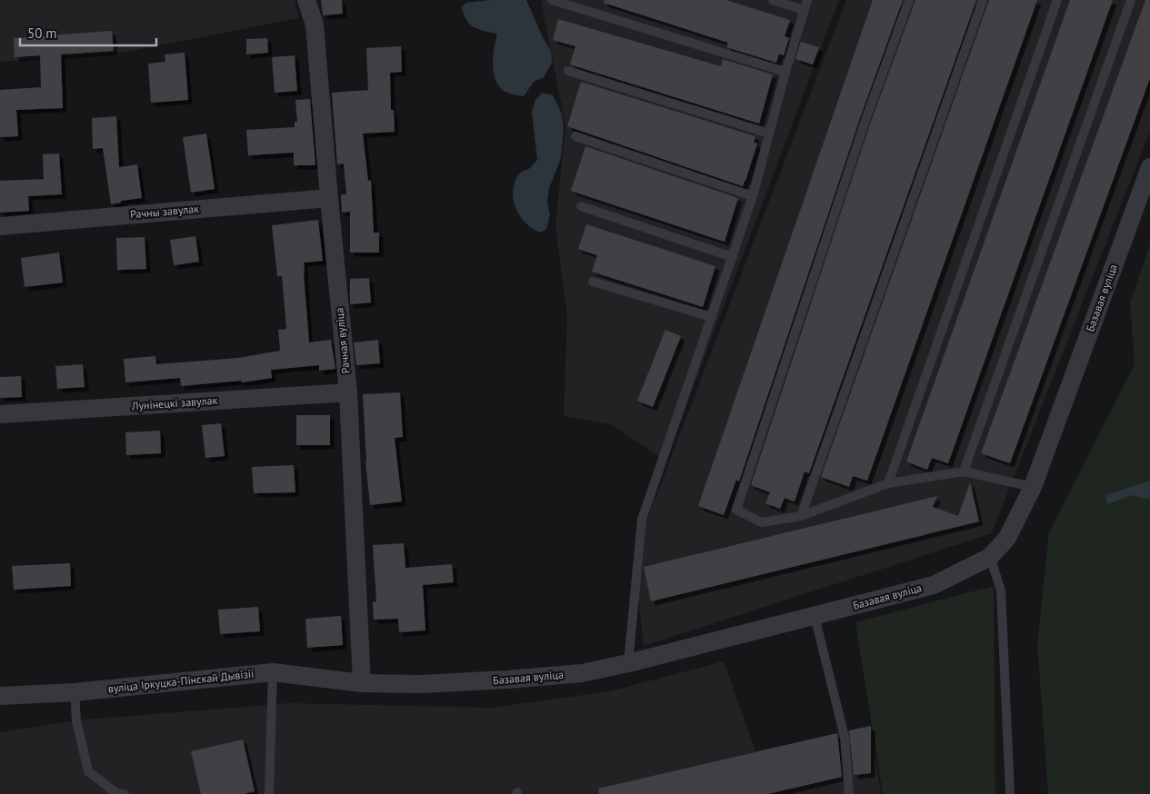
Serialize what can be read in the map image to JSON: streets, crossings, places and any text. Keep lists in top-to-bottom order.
{
  "streets": {
    "street": [
      "Рачны завулак",
      "Базавая вуліца",
      "Рачная вуліца",
      "Лунінецкі завулак",
      "вуліца Іркуцка-Пінскай Дывізіі"
    ]
  },
  "crossings": [
    ["Рачны завулак", "Рачная вуліца"],
    ["Базавая вуліца", "Рачная вуліца"],
    ["Базавая вуліца", "вуліца Іркуцка-Пінскай Дывізіі"],
    ["Рачная вуліца", "Лунінецкі завулак"],
    ["Рачная вуліца", "вуліца Іркуцка-Пінскай Дывізіі"]
  ],
  "scale_bar": "50 m"
}
